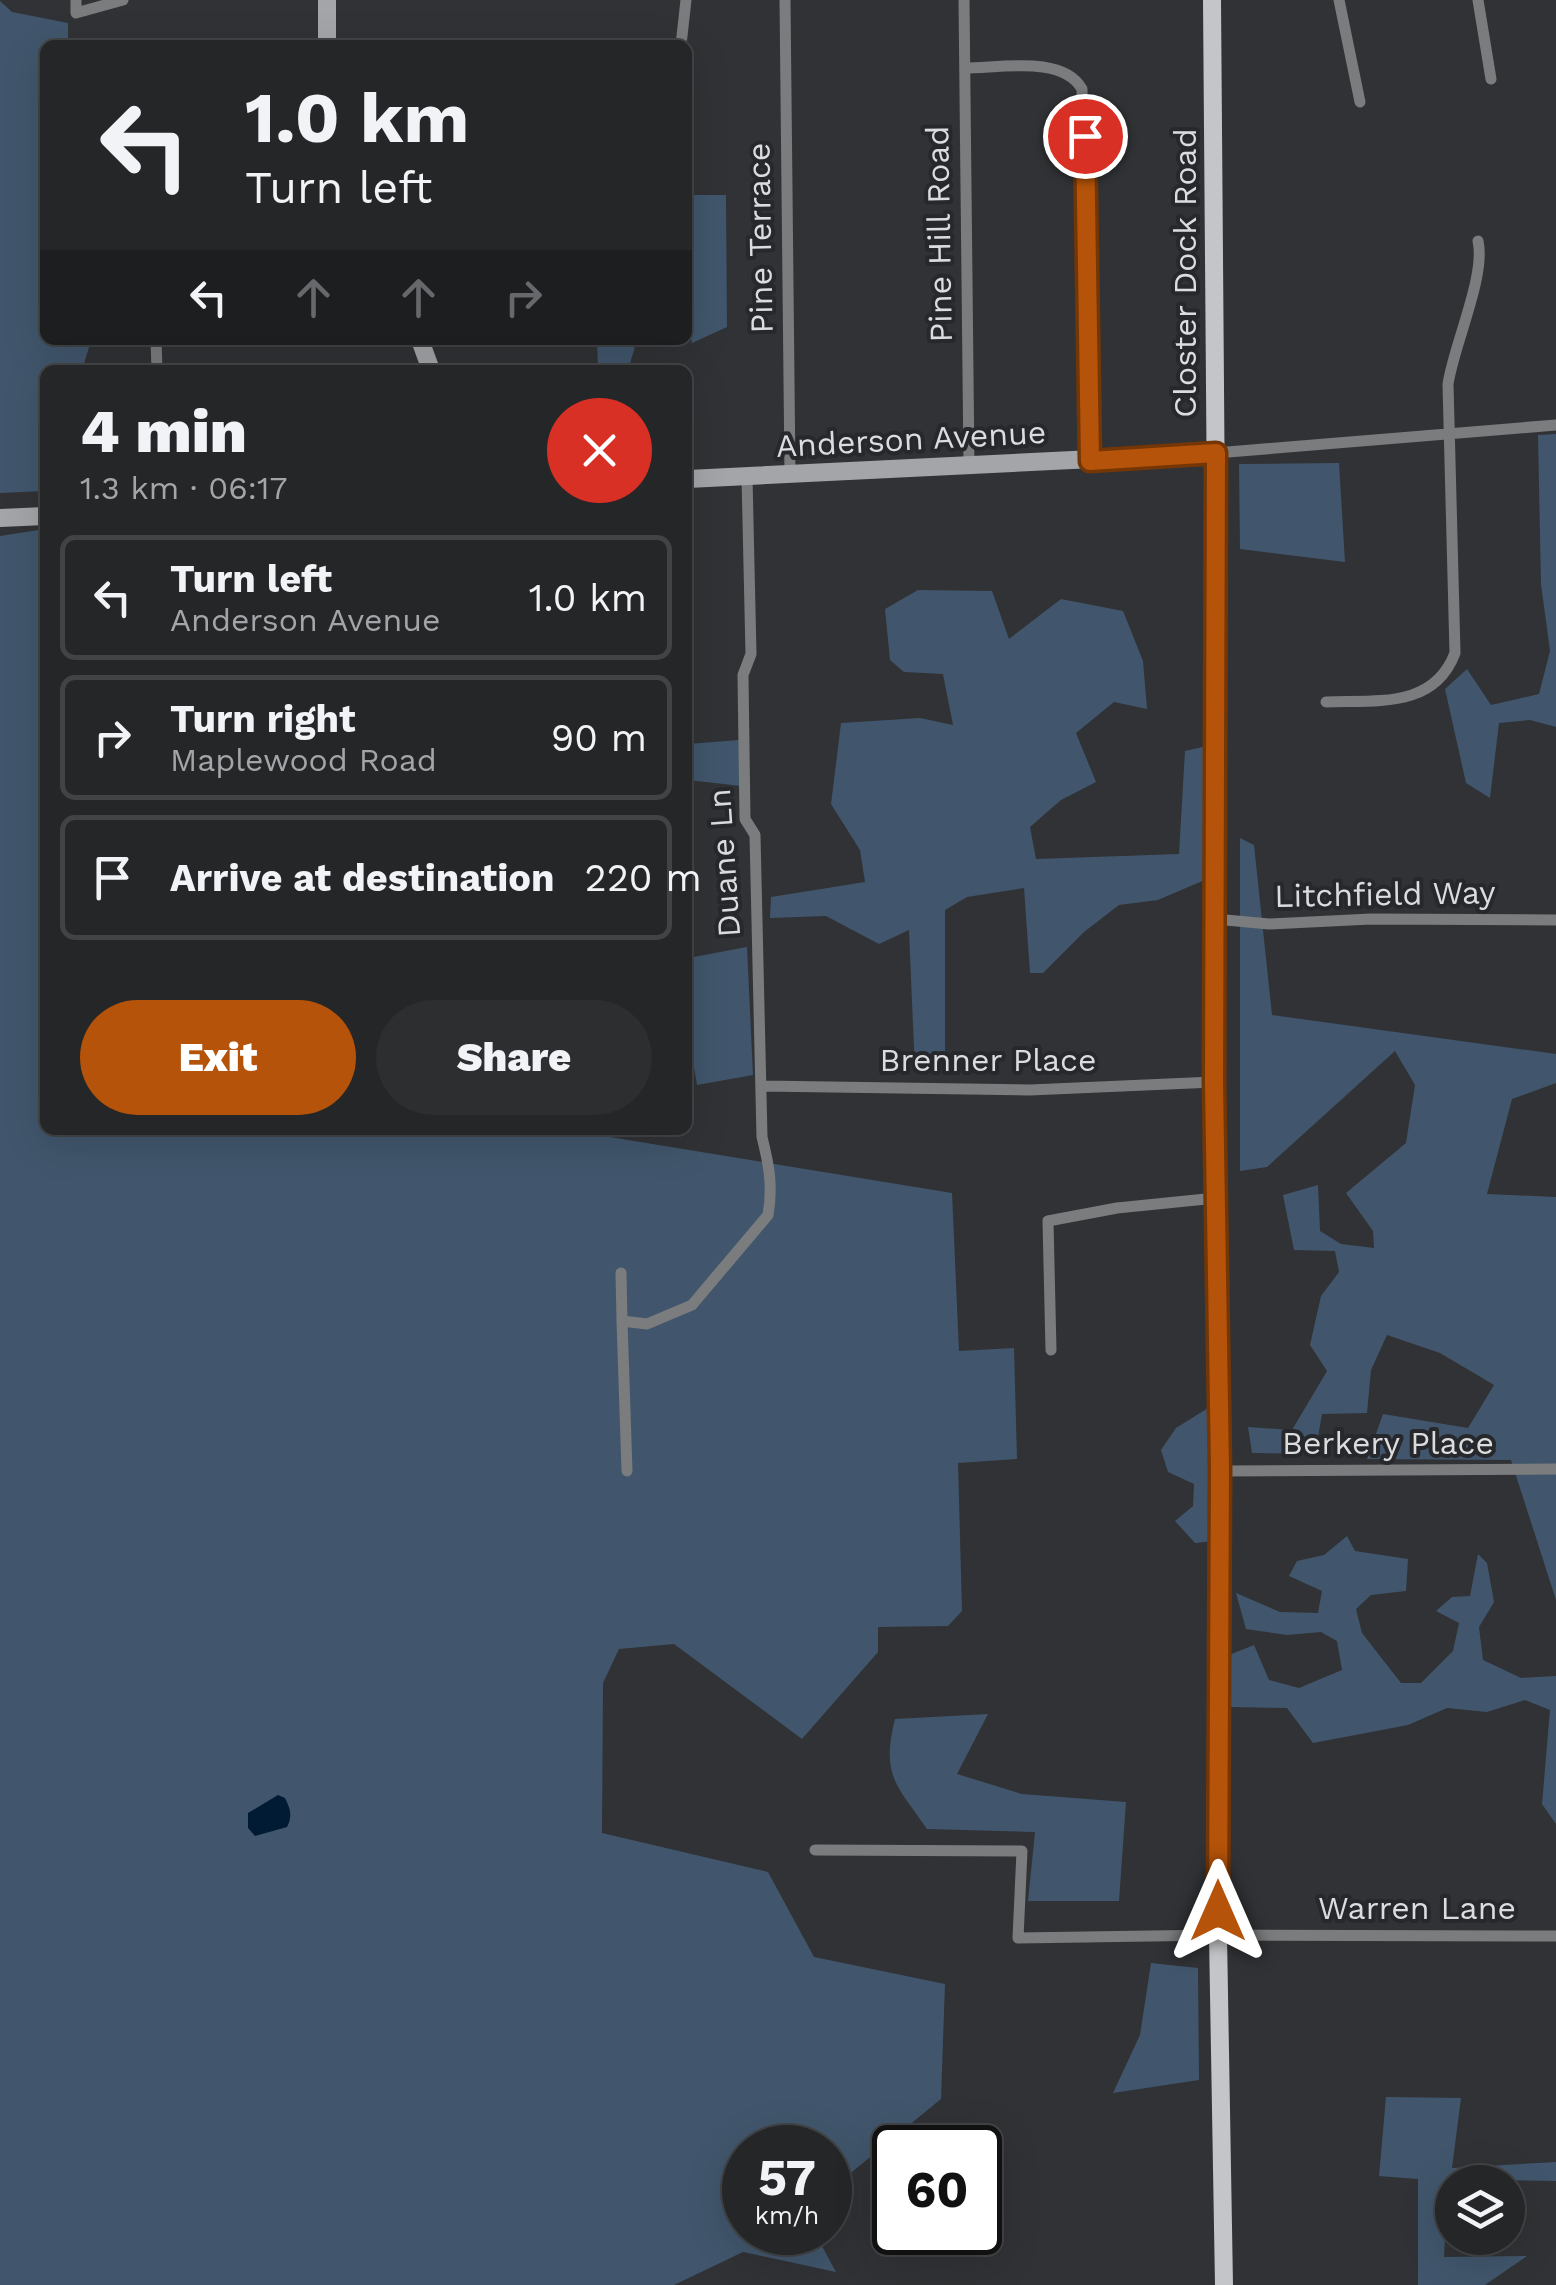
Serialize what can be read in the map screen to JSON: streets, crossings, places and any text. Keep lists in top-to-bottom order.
{
  "streets": {
    "main road": ["Closter Dock Road", "Anderson Avenue"],
    "street": [
      "Pine Hill Road",
      "Pine Terrace",
      "Duane Ln",
      "Litchfield Way",
      "Brenner Place",
      "Berkery Place",
      "Warren Lane"
    ]
  },
  "crossings": [
    ["Pine Hill Road", "Anderson Avenue"],
    ["Pine Terrace", "Anderson Avenue"],
    ["Closter Dock Road", "Anderson Avenue"],
    ["Closter Dock Road", "Litchfield Way"],
    ["Closter Dock Road", "Brenner Place"],
    ["Closter Dock Road", "Berkery Place"],
    ["Closter Dock Road", "Warren Lane"],
    ["Anderson Avenue", "Duane Ln"],
    ["Duane Ln", "Brenner Place"]
  ],
  "page": {
    "turn": ["1.0 km", "Turn left"],
    "heading": ["4 min", "1.3 km · 06:17"],
    "list": [
      {
        "name": "Turn left",
        "note": "Anderson Avenue",
        "value": "1.0 km"
      },
      {
        "name": "Turn right",
        "note": "Maplewood Road",
        "value": "90 m"
      },
      {
        "name": "Arrive at destination",
        "value": "220 m"
      }
    ],
    "buttons": ["Exit", "Share"],
    "speed": "57 km/h",
    "limit": "60"
  }
}
